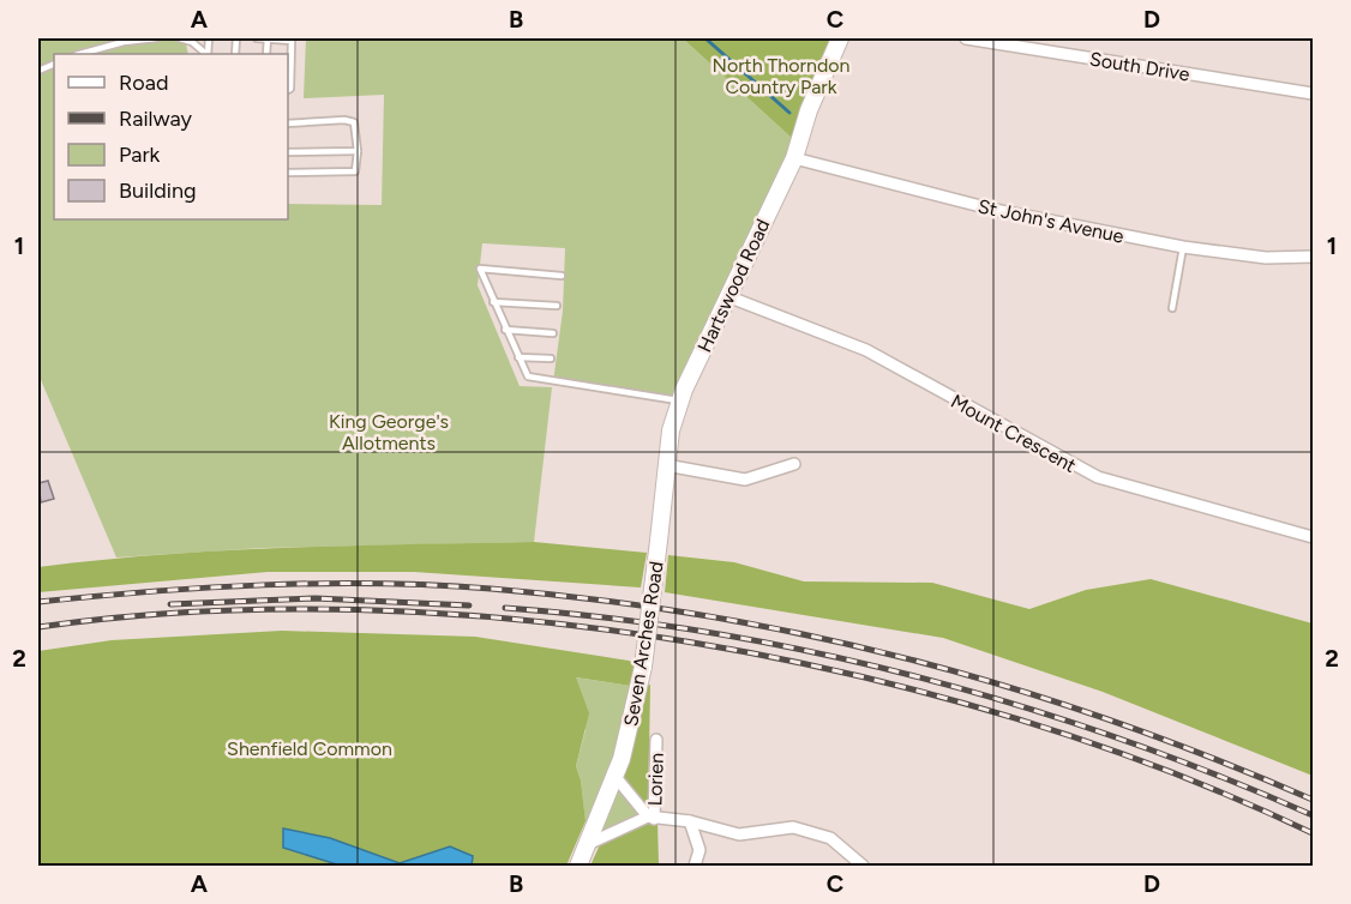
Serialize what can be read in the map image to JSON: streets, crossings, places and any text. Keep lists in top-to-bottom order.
{
  "streets": {
    "street": [
      "South Drive",
      "St John's Avenue",
      "Hartswood Road",
      "Mount Crescent",
      "Seven Arches Road",
      "Lorien"
    ]
  },
  "crossings": [
    ["St John's Avenue", "Hartswood Road"],
    ["Hartswood Road", "Mount Crescent"],
    ["Hartswood Road", "Seven Arches Road"]
  ],
  "parks": ["North Thorndon Country Park", "King George's Allotments", "Shenfield Common"],
  "legend": [
    "Road",
    "Railway",
    "Park",
    "Building"
  ],
  "grid": {
    "columns": [
      "A",
      "B",
      "C",
      "D"
    ],
    "rows": ["1", "2"]
  }
}
